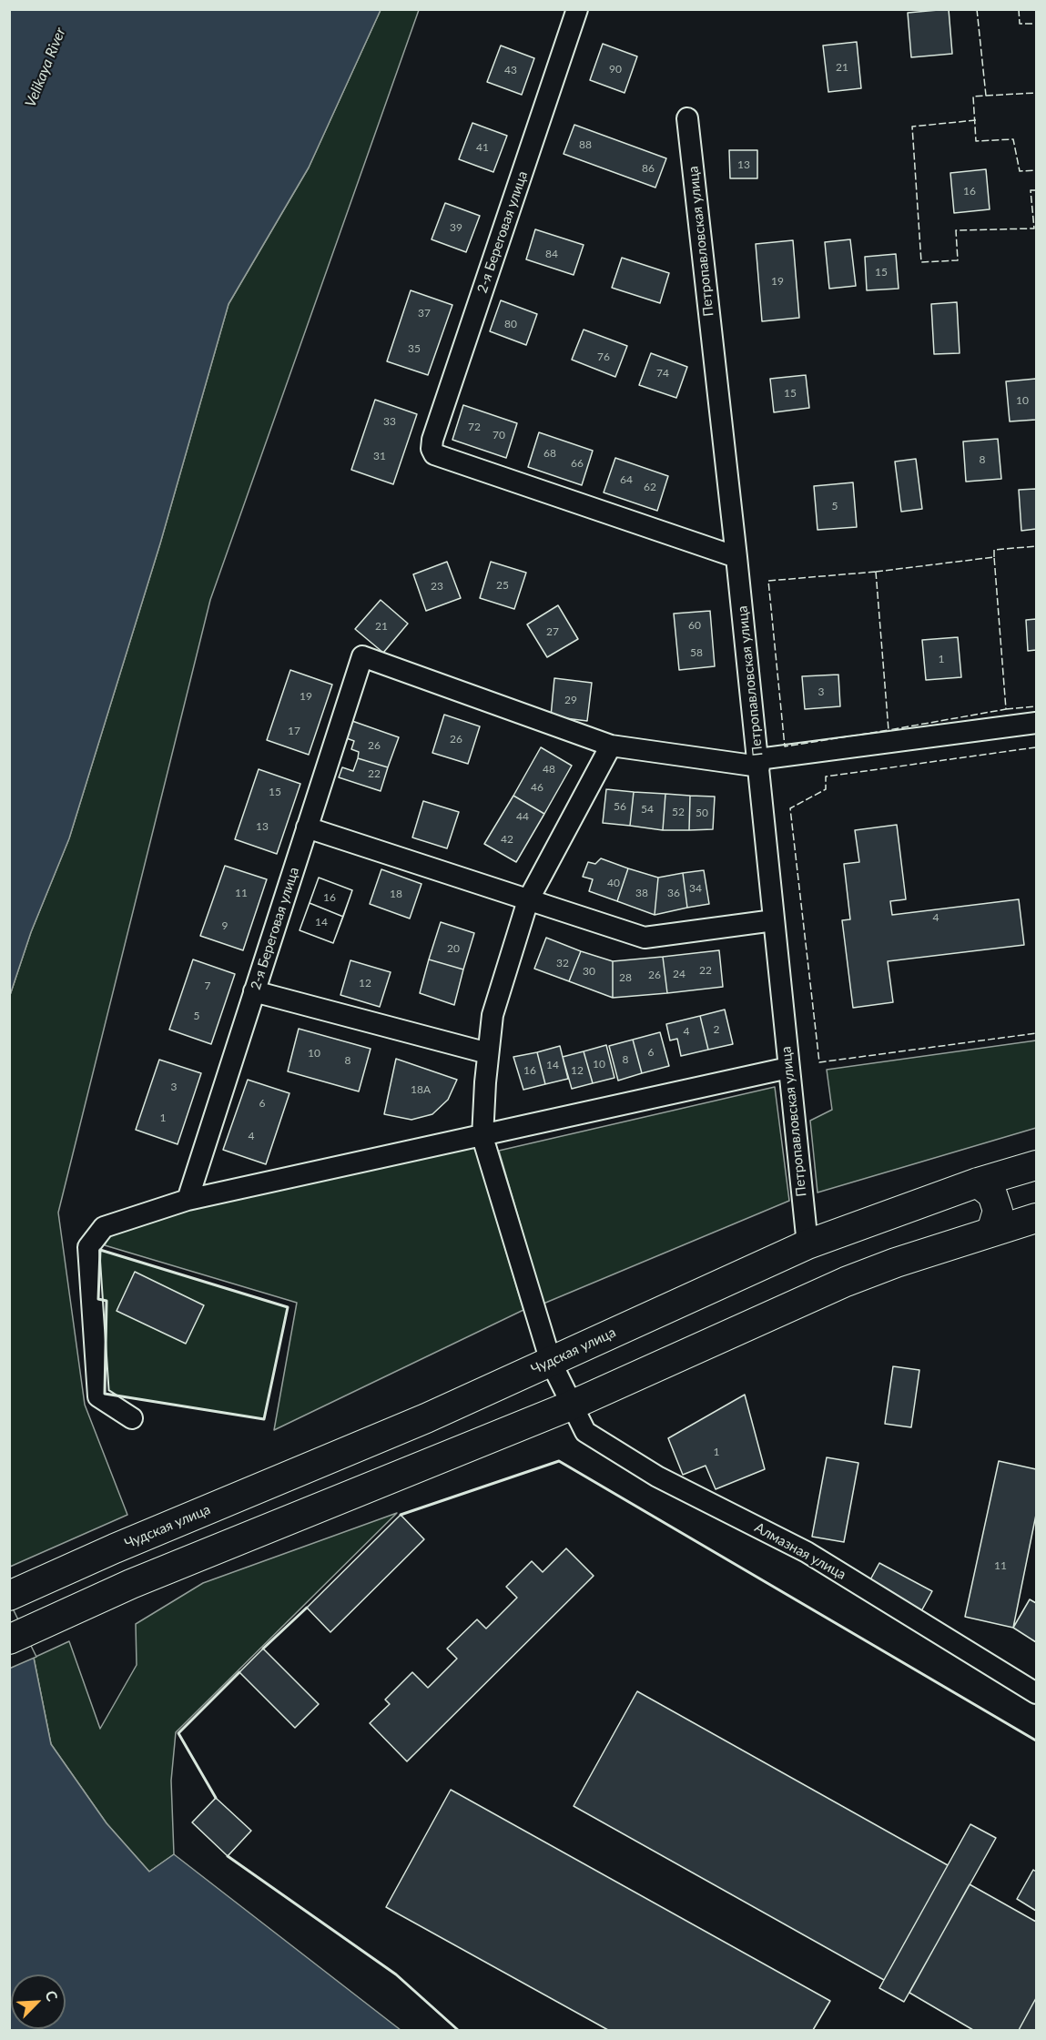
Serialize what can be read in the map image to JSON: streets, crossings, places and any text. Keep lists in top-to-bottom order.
{
  "streets": {
    "highway": ["Чудская улица"],
    "street": ["2-я Береговая улица", "Петропавловская улица", "Алмазная улица"]
  },
  "crossings": [
    ["2-я Береговая улица", "Петропавловская улица"],
    ["Петропавловская улица", "Чудская улица"],
    ["Чудская улица", "Алмазная улица"]
  ],
  "water": ["Velikaya River"],
  "house_numbers": [
    "21",
    "90",
    "43",
    "88",
    "41",
    "13",
    "86",
    "16",
    "39",
    "84",
    "15",
    "19",
    "37",
    "80",
    "35",
    "76",
    "74",
    "15",
    "10",
    "33",
    "72",
    "70",
    "68",
    "31",
    "8",
    "66",
    "64",
    "62",
    "5",
    "25",
    "23",
    "60",
    "21",
    "27",
    "58",
    "1",
    "3",
    "19",
    "29",
    "17",
    "26",
    "26",
    "48",
    "22",
    "46",
    "15",
    "56",
    "54",
    "52",
    "50",
    "44",
    "13",
    "42",
    "40",
    "34",
    "11",
    "38",
    "36",
    "18",
    "16",
    "4",
    "14",
    "9",
    "20",
    "32",
    "22",
    "30",
    "24",
    "26",
    "28",
    "12",
    "7",
    "5",
    "2",
    "4",
    "6",
    "10",
    "8",
    "8",
    "10",
    "14",
    "16",
    "12",
    "3",
    "18А",
    "6",
    "1",
    "4",
    "1",
    "11"
  ],
  "north": "top right"
}
